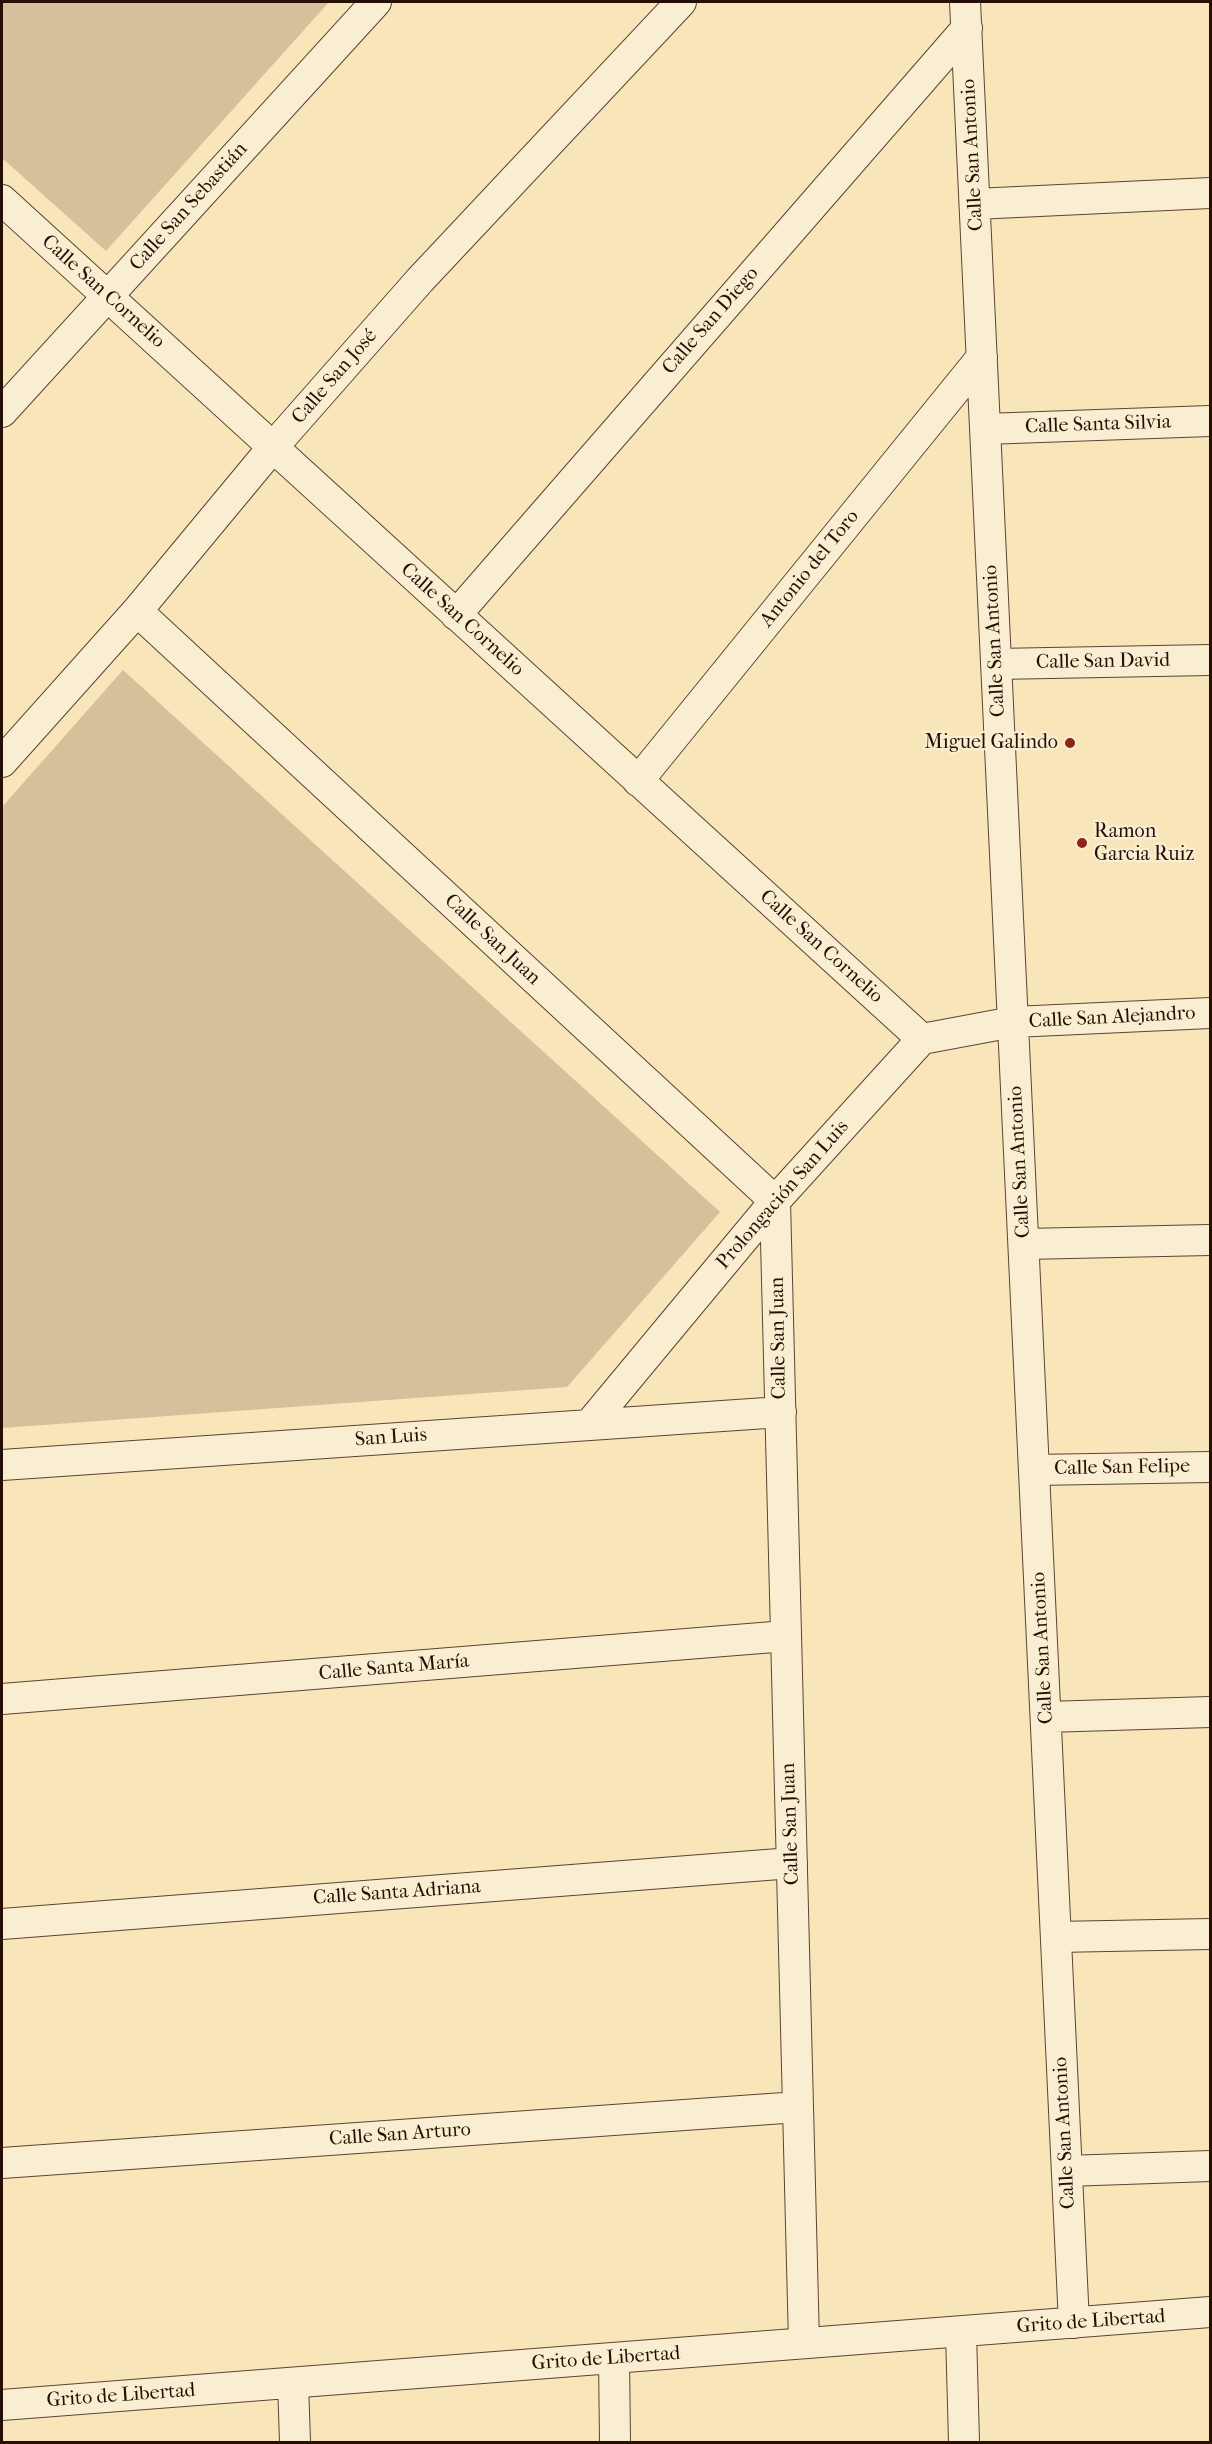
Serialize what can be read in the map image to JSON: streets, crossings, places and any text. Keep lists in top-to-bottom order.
{
  "streets": {
    "street": [
      "Calle San Antonio",
      "Calle San Sebastián",
      "Calle San Cornelio",
      "Calle San Diego",
      "Calle San José",
      "Calle Santa Silvia",
      "Antonio del Toro",
      "Calle San David",
      "Calle San Juan",
      "Calle San Alejandro",
      "Prolongación San Luis",
      "San Luis",
      "Calle San Felipe",
      "Calle Santa María",
      "Calle Santa Adriana",
      "Calle San Arturo",
      "Grito de Libertad"
    ]
  },
  "crossings": [
    ["Calle San Antonio", "Calle San Diego"],
    ["Calle San Antonio", "Calle Santa Silvia"],
    ["Calle San Antonio", "Antonio del Toro"],
    ["Calle San Antonio", "Calle San David"],
    ["Calle San Antonio", "Calle San Alejandro"],
    ["Calle San Antonio", "Calle San Felipe"],
    ["Calle San Antonio", "Grito de Libertad"],
    ["Calle San Sebastián", "Calle San Cornelio"],
    ["Calle San Cornelio", "Calle San Diego"],
    ["Calle San Cornelio", "Calle San José"],
    ["Calle San Cornelio", "Antonio del Toro"],
    ["Calle San Cornelio", "Prolongación San Luis"],
    ["Calle San José", "Calle San Juan"],
    ["Calle San Juan", "Prolongación San Luis"],
    ["Calle San Juan", "San Luis"],
    ["Calle San Juan", "Calle Santa María"],
    ["Calle San Juan", "Calle Santa Adriana"],
    ["Calle San Juan", "Calle San Arturo"],
    ["Calle San Juan", "Grito de Libertad"],
    ["Prolongación San Luis", "San Luis"]
  ],
  "places": ["Miguel Galindo", "Ramon Garcia Ruiz"]
}
